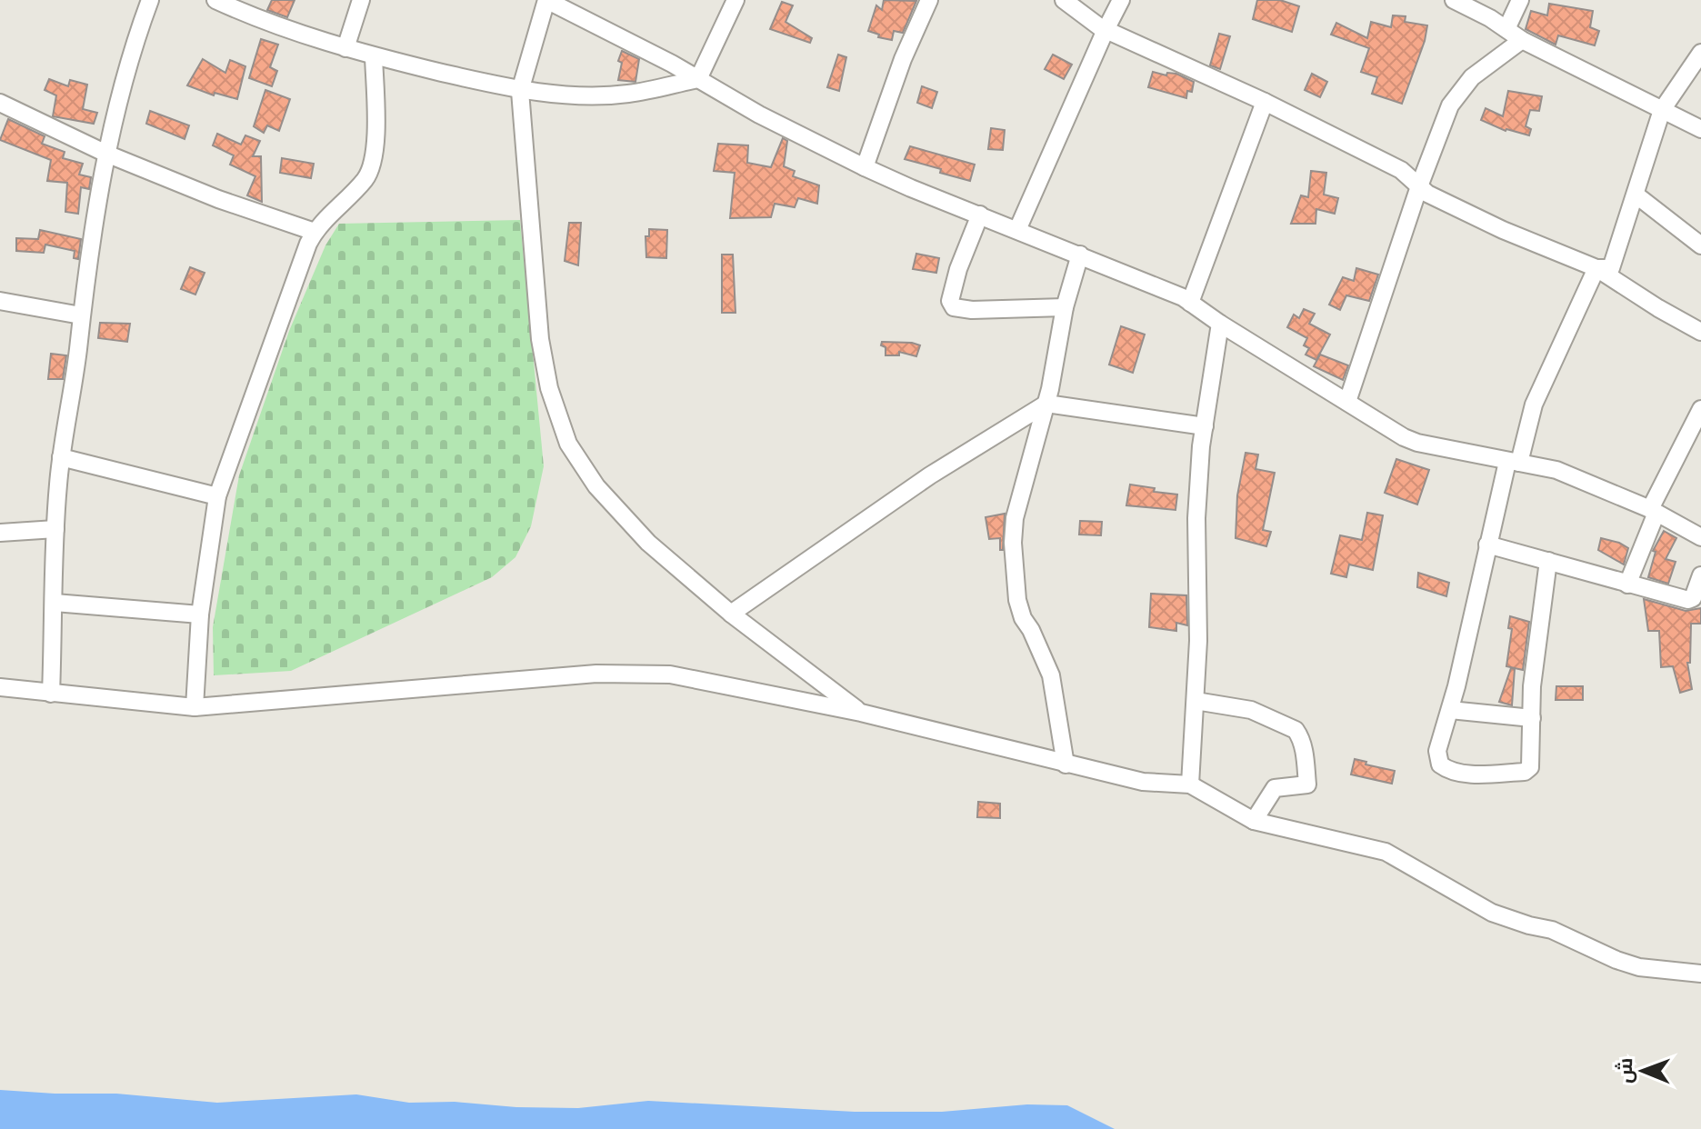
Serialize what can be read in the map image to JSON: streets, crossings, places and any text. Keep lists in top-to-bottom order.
{
  "north": "left"
}
